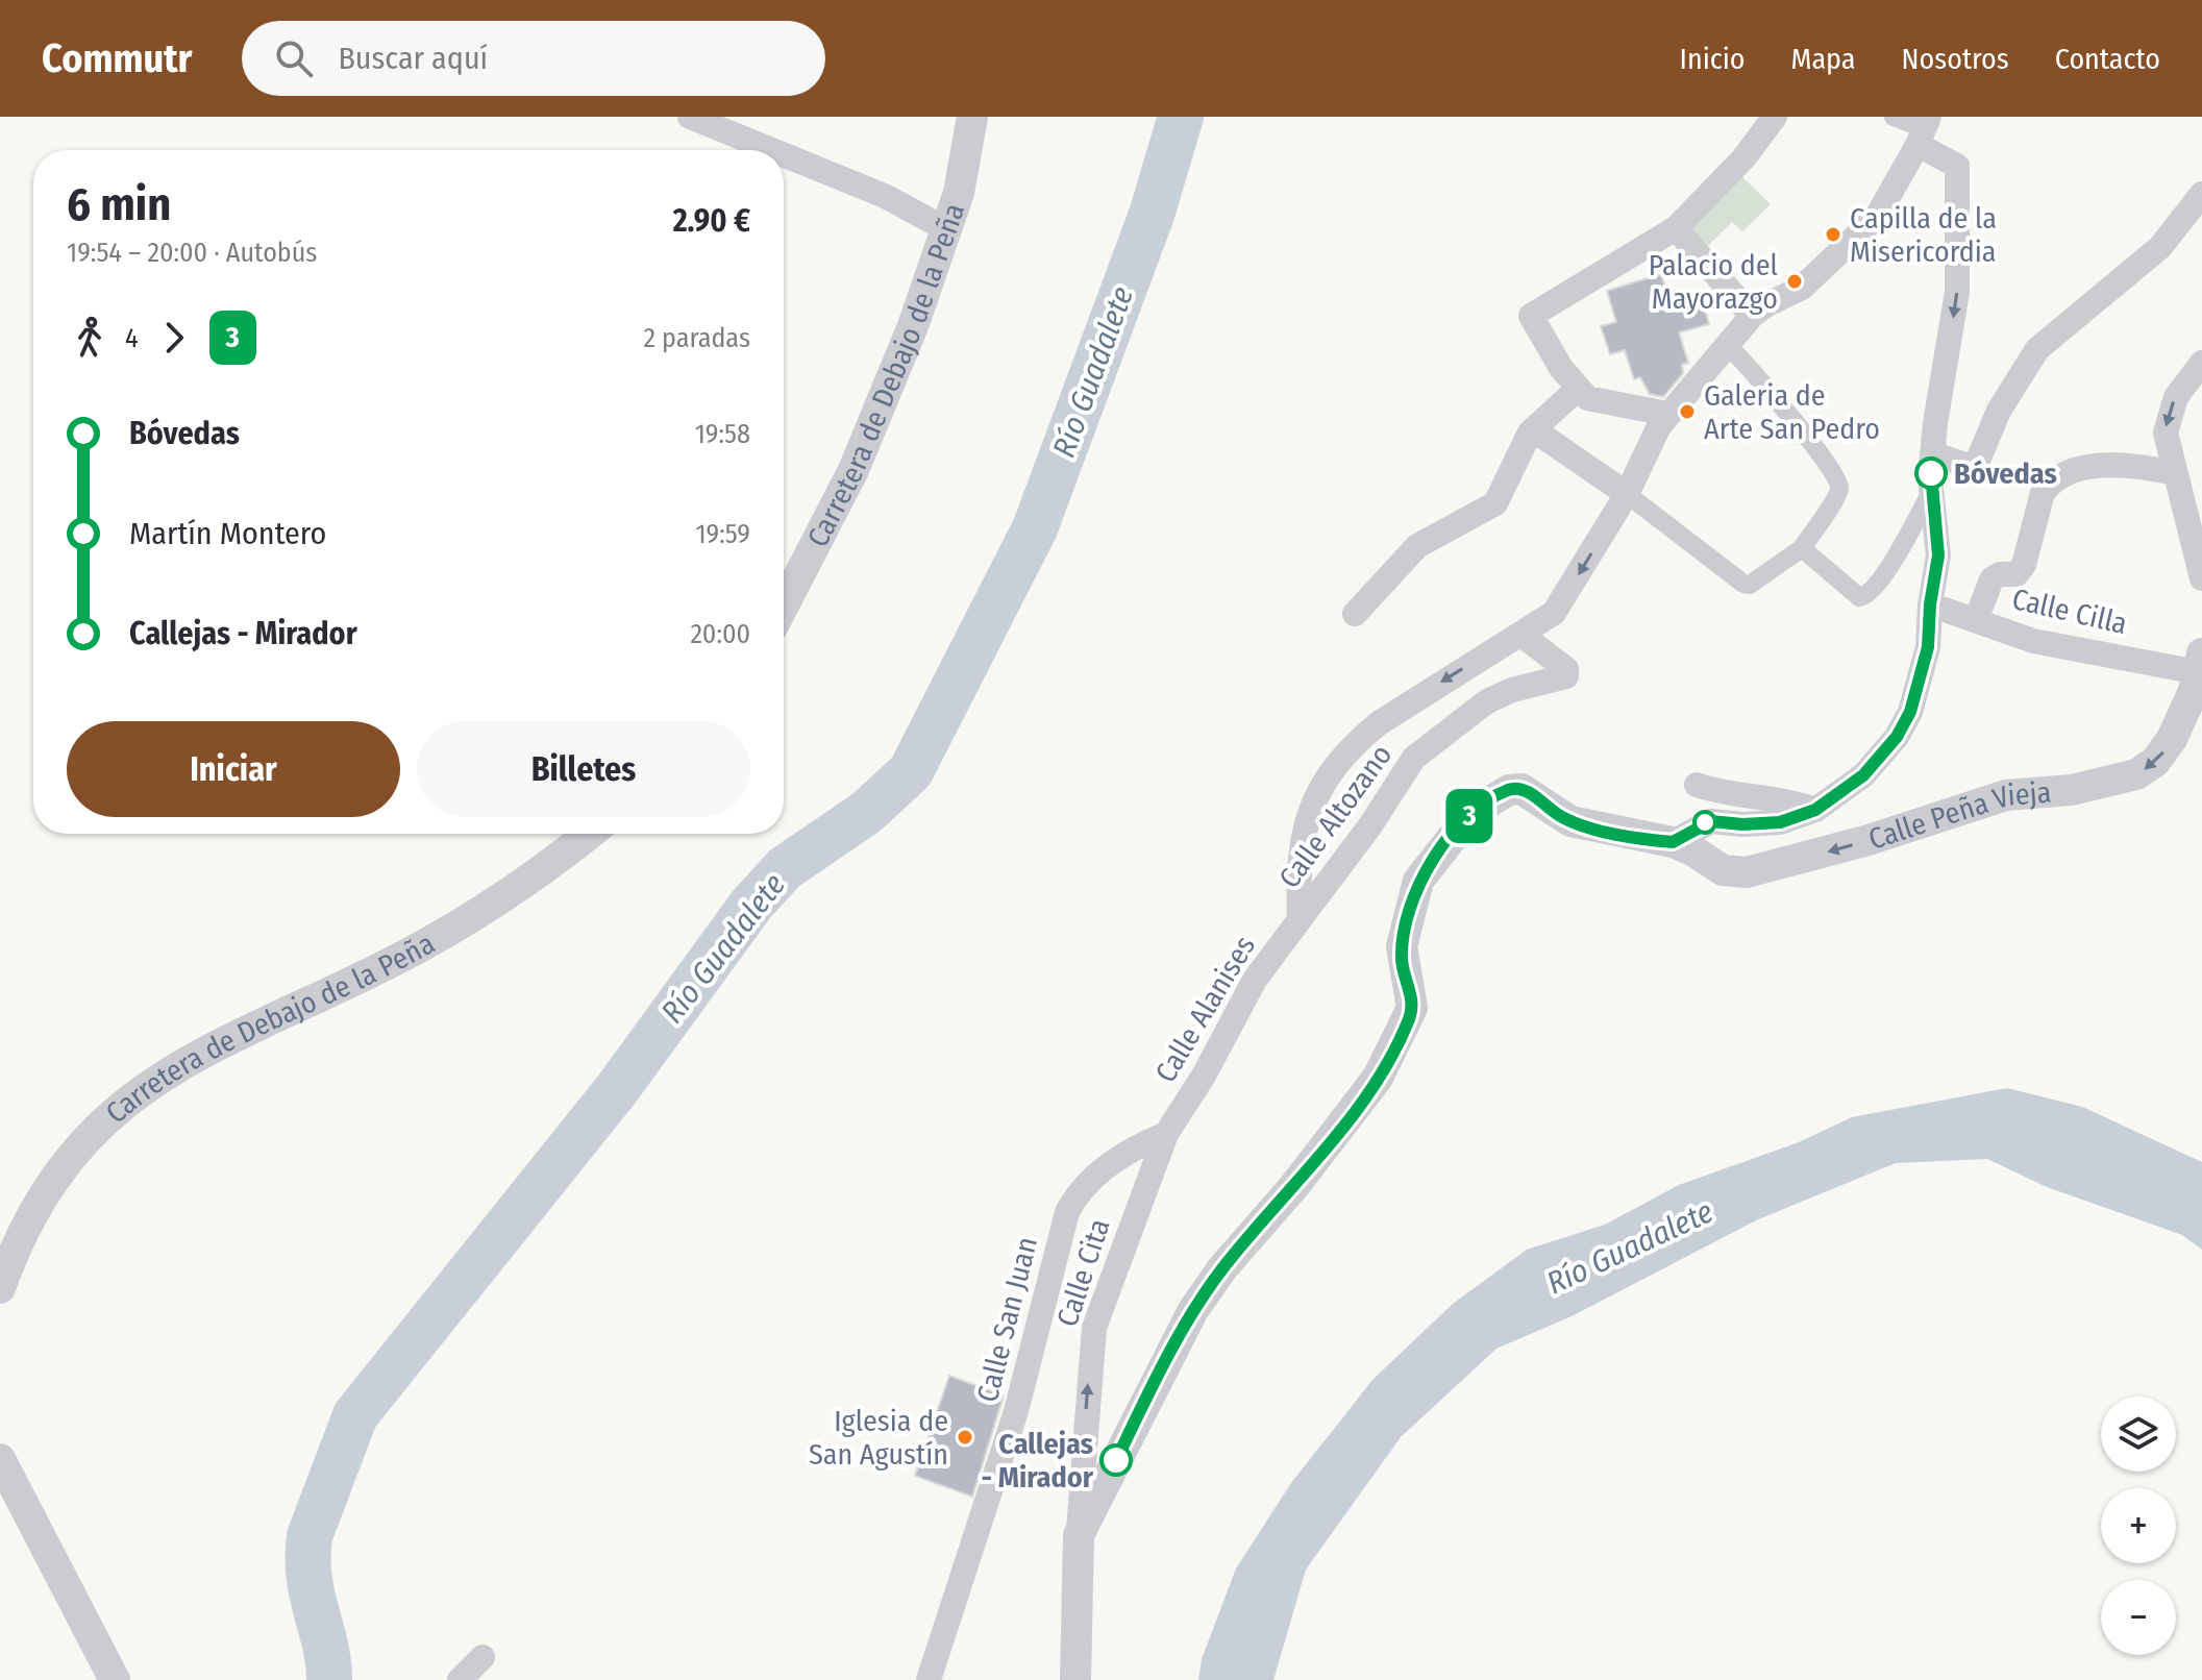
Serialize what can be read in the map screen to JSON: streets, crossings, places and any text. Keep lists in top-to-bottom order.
{
  "streets": {
    "street": [
      "Carretera de Debajo de la Peña",
      "Calle Cilla",
      "Calle Altozano",
      "Calle Peña Vieja",
      "Calle Alanises",
      "Calle Cita",
      "Calle San Juan"
    ]
  },
  "crossings": [
    ["Calle Cilla", "Calle Peña Vieja"],
    ["Calle Altozano", "Calle Alanises"],
    ["Calle Peña Vieja", "Calle Cita"],
    ["Calle Alanises", "Calle Cita"],
    ["Calle Alanises", "Calle San Juan"],
    ["Calle Cita", "Calle San Juan"]
  ],
  "one_way": ["Calle Cita"],
  "water": ["Río Guadalete"],
  "places": [
    "Capilla de la Misericordia",
    "Palacio del Mayorazgo",
    "Galeria de Arte San Pedro",
    "Bóvedas",
    "Iglesia de San Agustín",
    "Callejas - Mirador"
  ],
  "lines": ["bus line 3"],
  "page": {
    "header": "Commutr",
    "search": "Buscar aquí",
    "nav": [
      "Inicio",
      "Mapa",
      "Nosotros",
      "Contacto"
    ],
    "on_map": "3",
    "heading": ["6 min", "19:54 – 20:00 · Autobús", "2.90 €"],
    "legs": ["4", "3", "2 paradas"],
    "list": [
      {
        "name": "Bóvedas",
        "value": "19:58"
      },
      {
        "name": "Martín Montero",
        "value": "19:59"
      },
      {
        "name": "Callejas - Mirador",
        "value": "20:00"
      }
    ],
    "buttons": ["Iniciar", "Billetes"],
    "map_buttons": ["+", "−"]
  }
}
